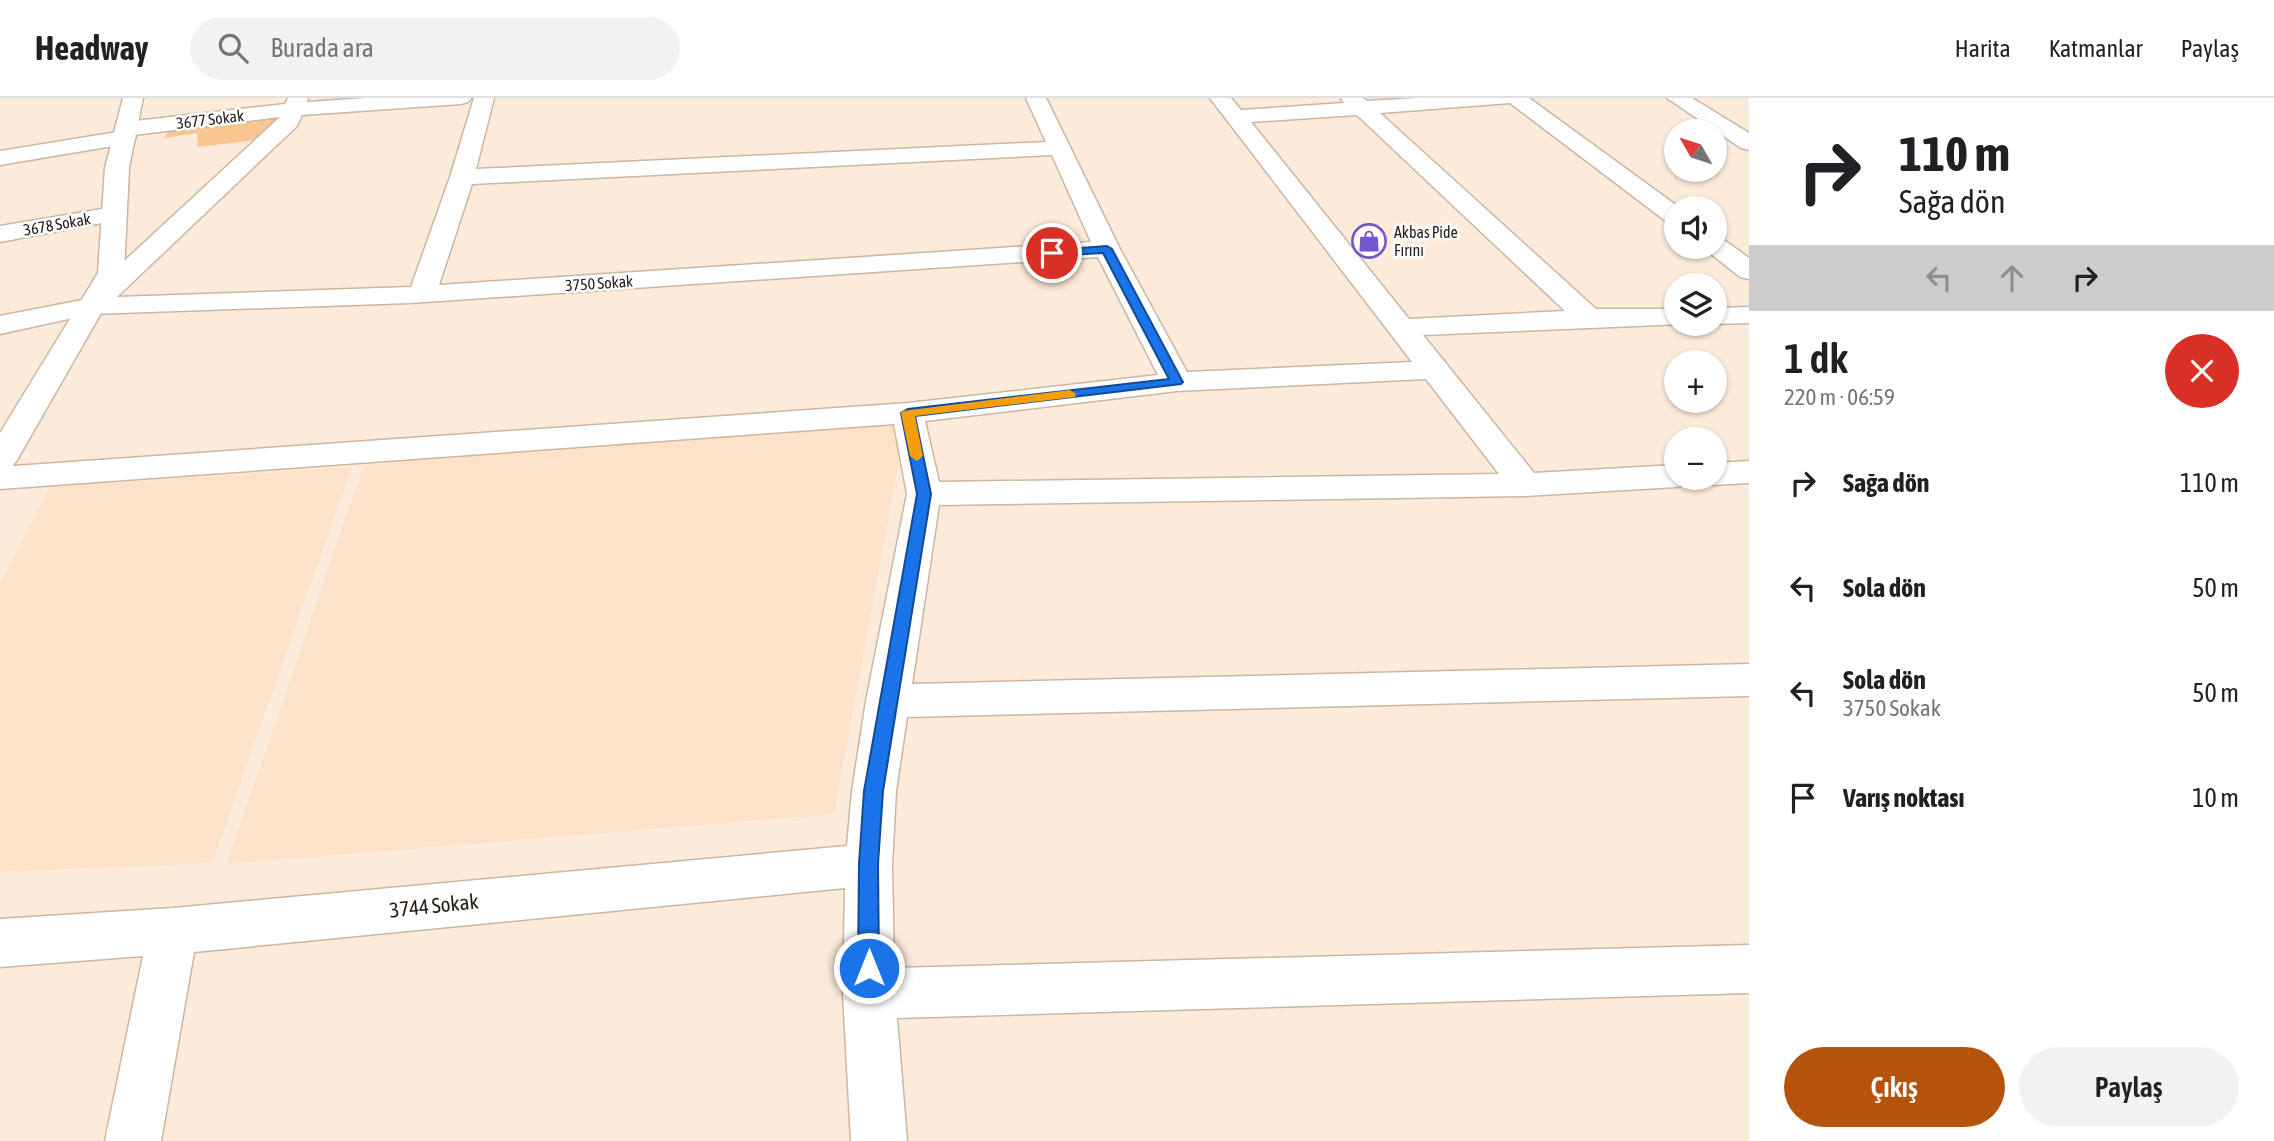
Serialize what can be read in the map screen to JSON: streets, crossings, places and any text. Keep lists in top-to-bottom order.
{
  "streets": {
    "street": [
      "3677 Sokak",
      "3678 Sokak",
      "3750 Sokak",
      "3744 Sokak"
    ]
  },
  "places": {
    "shop": ["Akbas Pide Fırını"]
  },
  "north": "top left",
  "page": {
    "header": "Headway",
    "search": "Burada ara",
    "nav": ["Harita", "Katmanlar", "Paylaş"],
    "turn": ["110 m", "Sağa dön"],
    "map_buttons": ["+", "−"],
    "heading": ["1 dk", "220 m · 06:59"],
    "list": [
      {
        "name": "Sağa dön",
        "value": "110 m"
      },
      {
        "name": "Sola dön",
        "value": "50 m"
      },
      {
        "name": "Sola dön",
        "note": "3750 Sokak",
        "value": "50 m"
      },
      {
        "name": "Varış noktası",
        "value": "10 m"
      }
    ],
    "buttons": ["Çıkış", "Paylaş"]
  }
}
